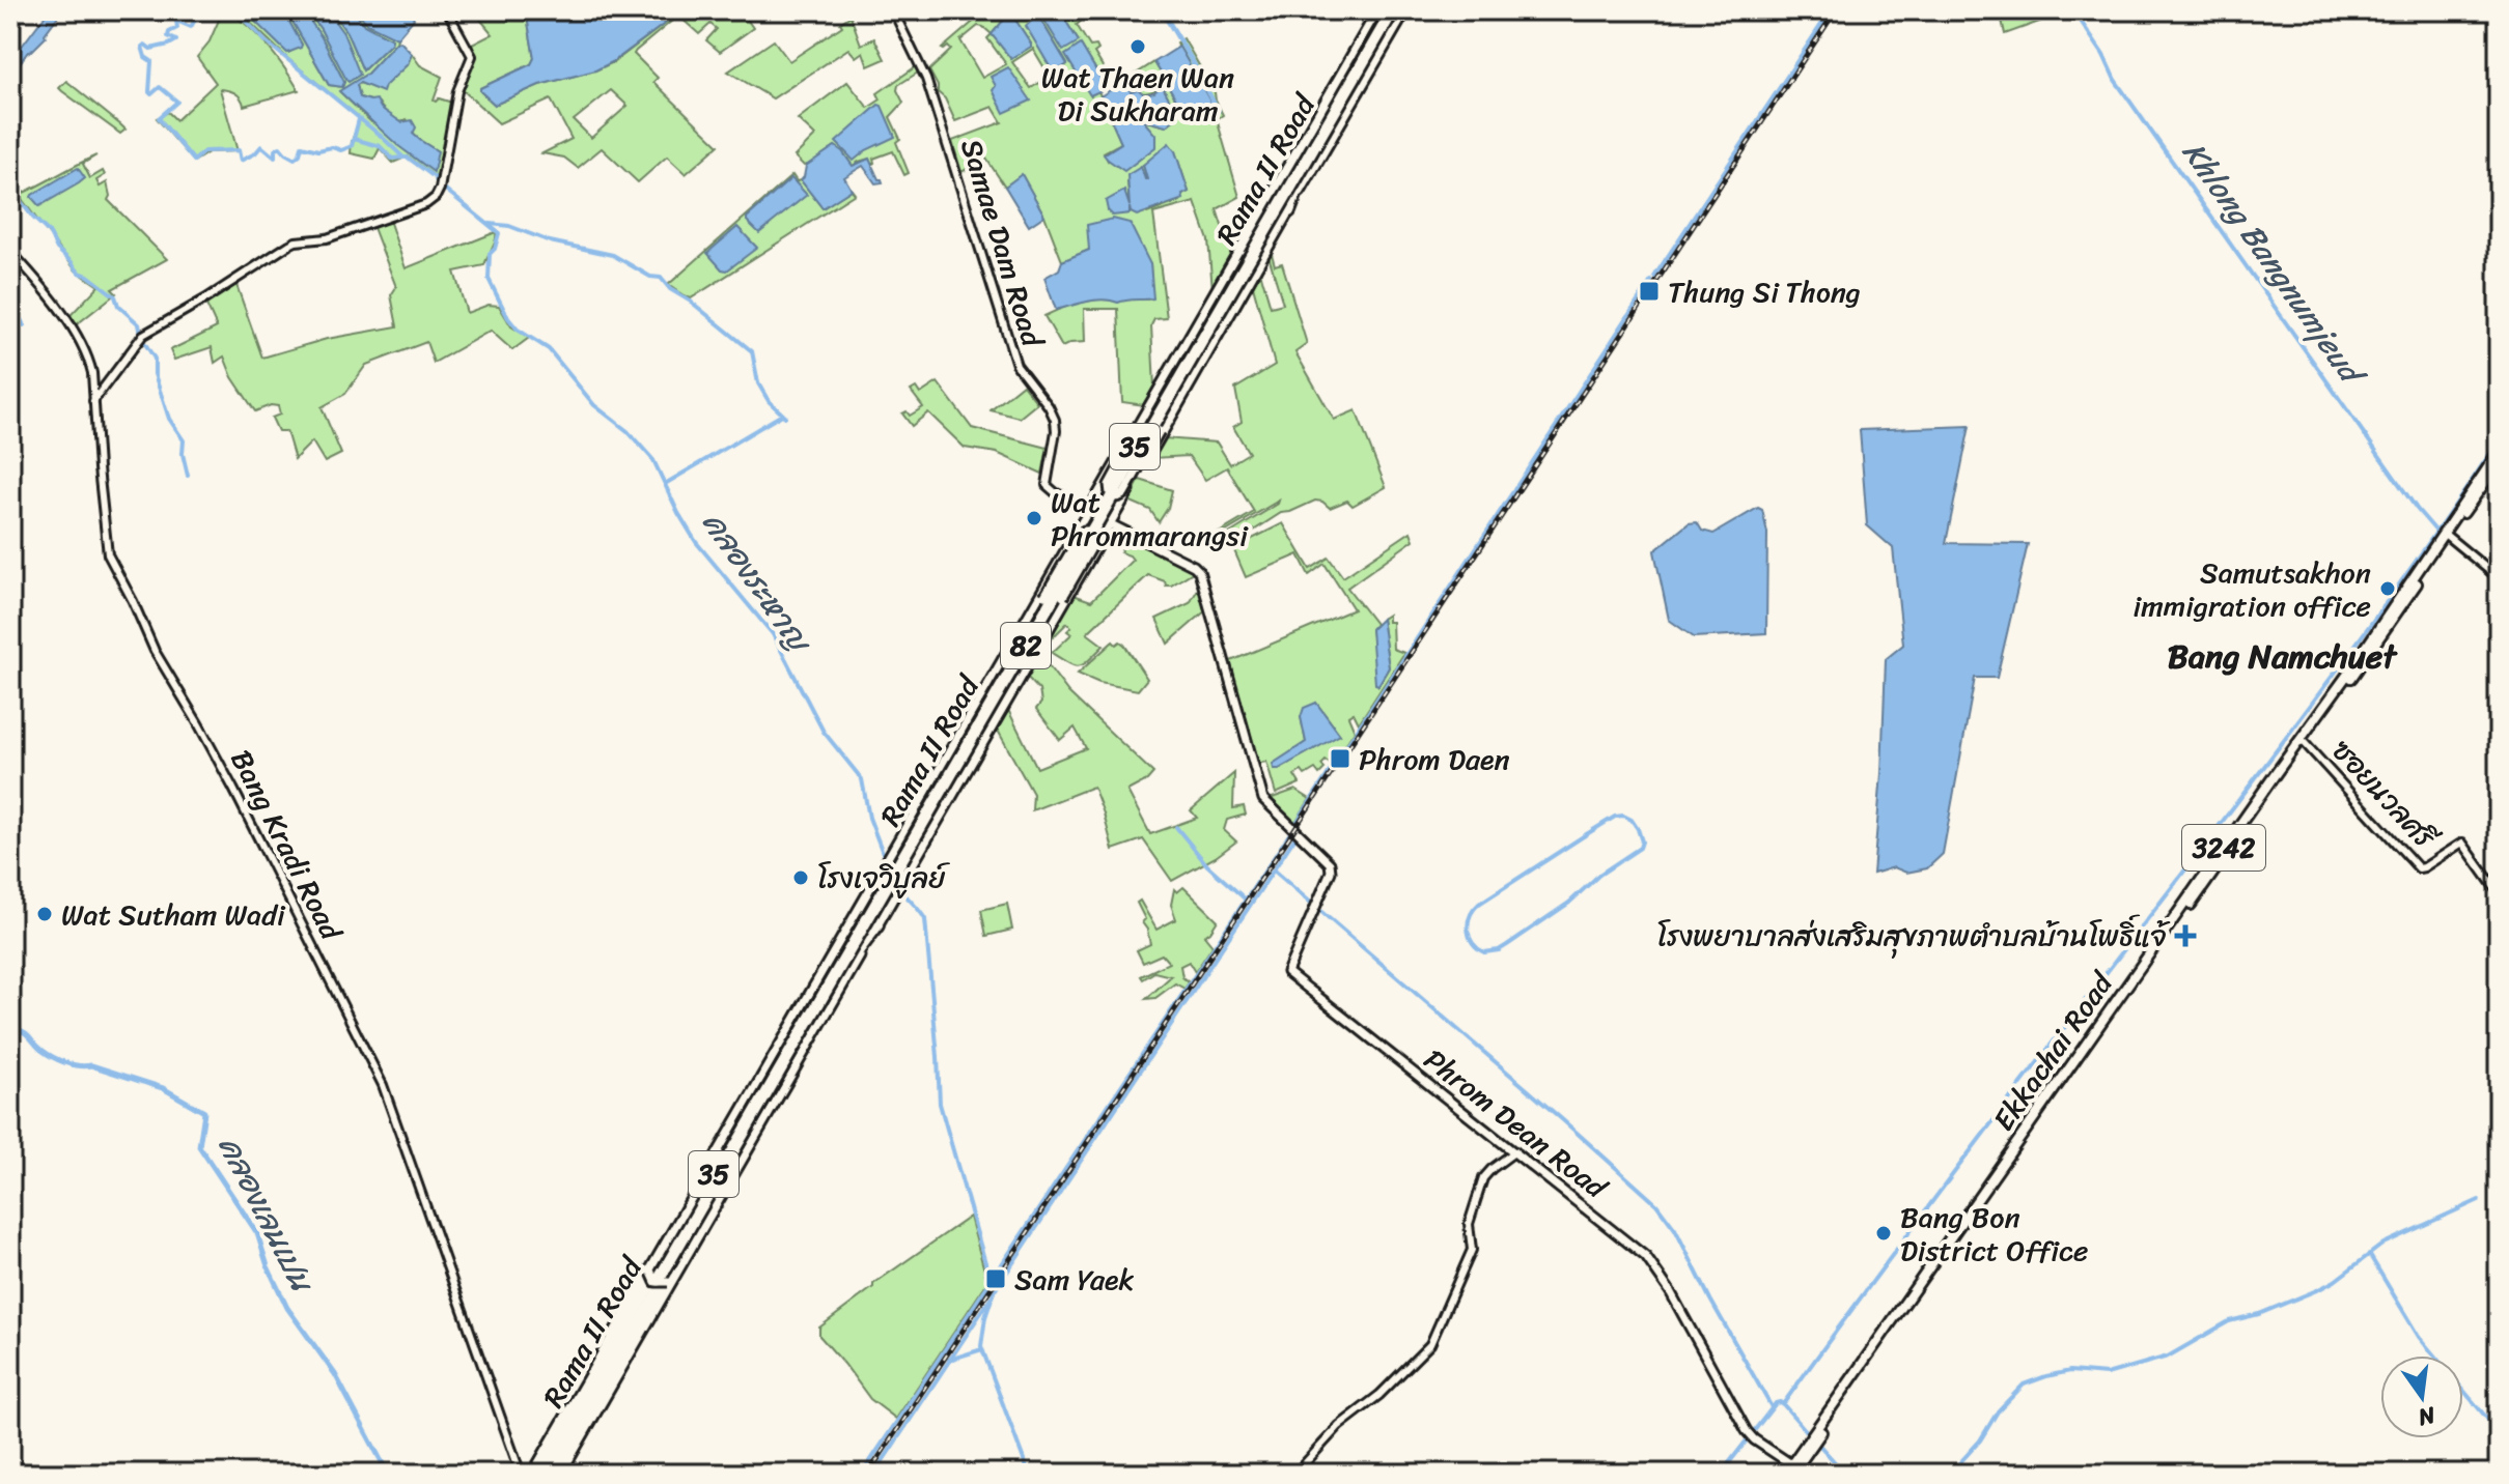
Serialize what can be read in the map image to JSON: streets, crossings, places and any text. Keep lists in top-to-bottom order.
{
  "streets": {
    "highway": ["Rama II Road", "35", "82"],
    "main road": ["3242", "Ekkachai Road", "Phrom Dean Road"],
    "street": ["Samae Dam Road", "ซอยนวลศรี", "Bang Kradi Road"]
  },
  "crossings": [
    ["Rama II Road", "Samae Dam Road"],
    ["Rama II Road", "82"],
    ["Rama II Road", "Phrom Dean Road"],
    ["ซอยนวลศรี", "Ekkachai Road"],
    ["Ekkachai Road", "Phrom Dean Road"]
  ],
  "districts": ["Bang Namchuet"],
  "water": ["Khlong Bangnumjeud", "คลองระหาญ", "คลองเลนเปน"],
  "places": {
    "other": [
      "Wat Thaen Wan Di Sukharam",
      "Wat Phrommarangsi",
      "Samutsakhon immigration office",
      "โรงเจวิบูลย์",
      "Wat Sutham Wadi",
      "Bang Bon District Office"
    ],
    "transit": ["Thung Si Thong", "Phrom Daen", "Sam Yaek"],
    "health": ["โรงพยาบาลส่งเสริมสุขภาพตำบลบ้านโพธิ์แจ้"]
  },
  "north": "bottom"
}
